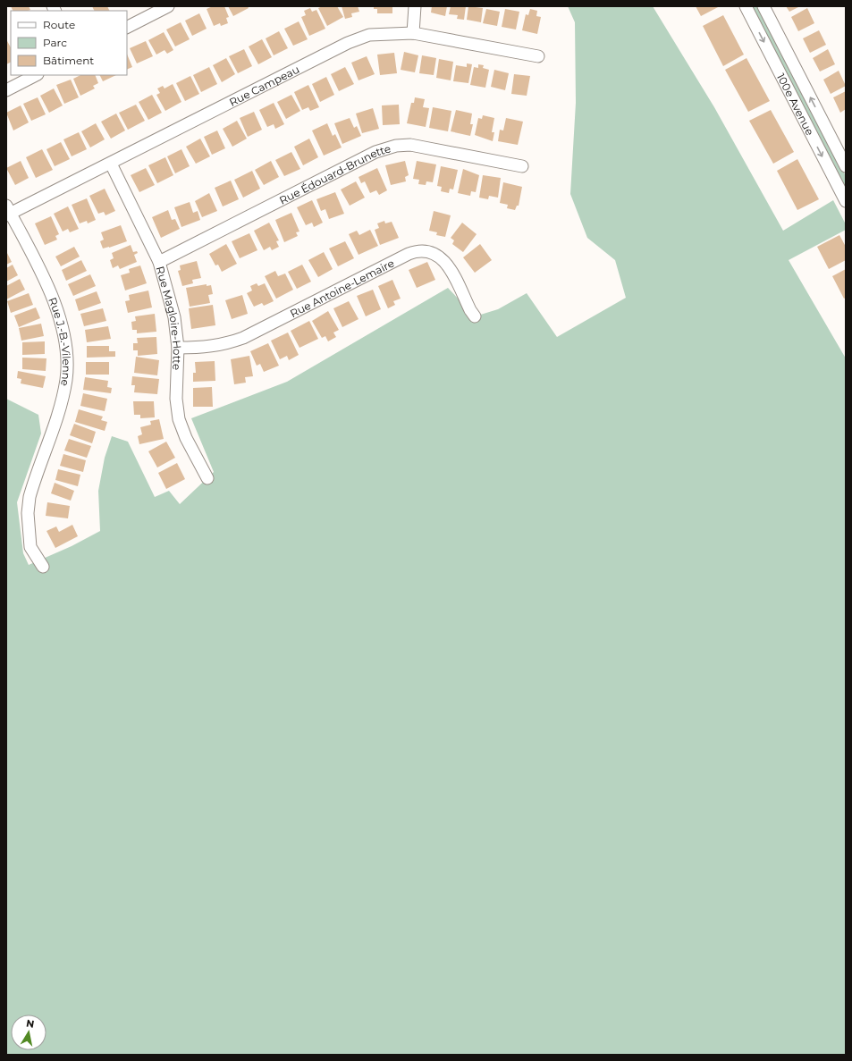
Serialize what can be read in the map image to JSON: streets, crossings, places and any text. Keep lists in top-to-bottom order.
{
  "streets": {
    "street": [
      "Rue Campeau",
      "100e Avenue",
      "Rue Édouard-Brunette",
      "Rue Antoine-Lemaire",
      "Rue Magloire-Hotte",
      "Rue J.-B.-Vilenne"
    ]
  },
  "crossings": [
    ["Rue Campeau", "Rue Magloire-Hotte"],
    ["Rue Campeau", "Rue J.-B.-Vilenne"],
    ["Rue Édouard-Brunette", "Rue Magloire-Hotte"],
    ["Rue Antoine-Lemaire", "Rue Magloire-Hotte"]
  ],
  "legend": ["Route", "Parc", "Bâtiment"],
  "north": "top"
}
